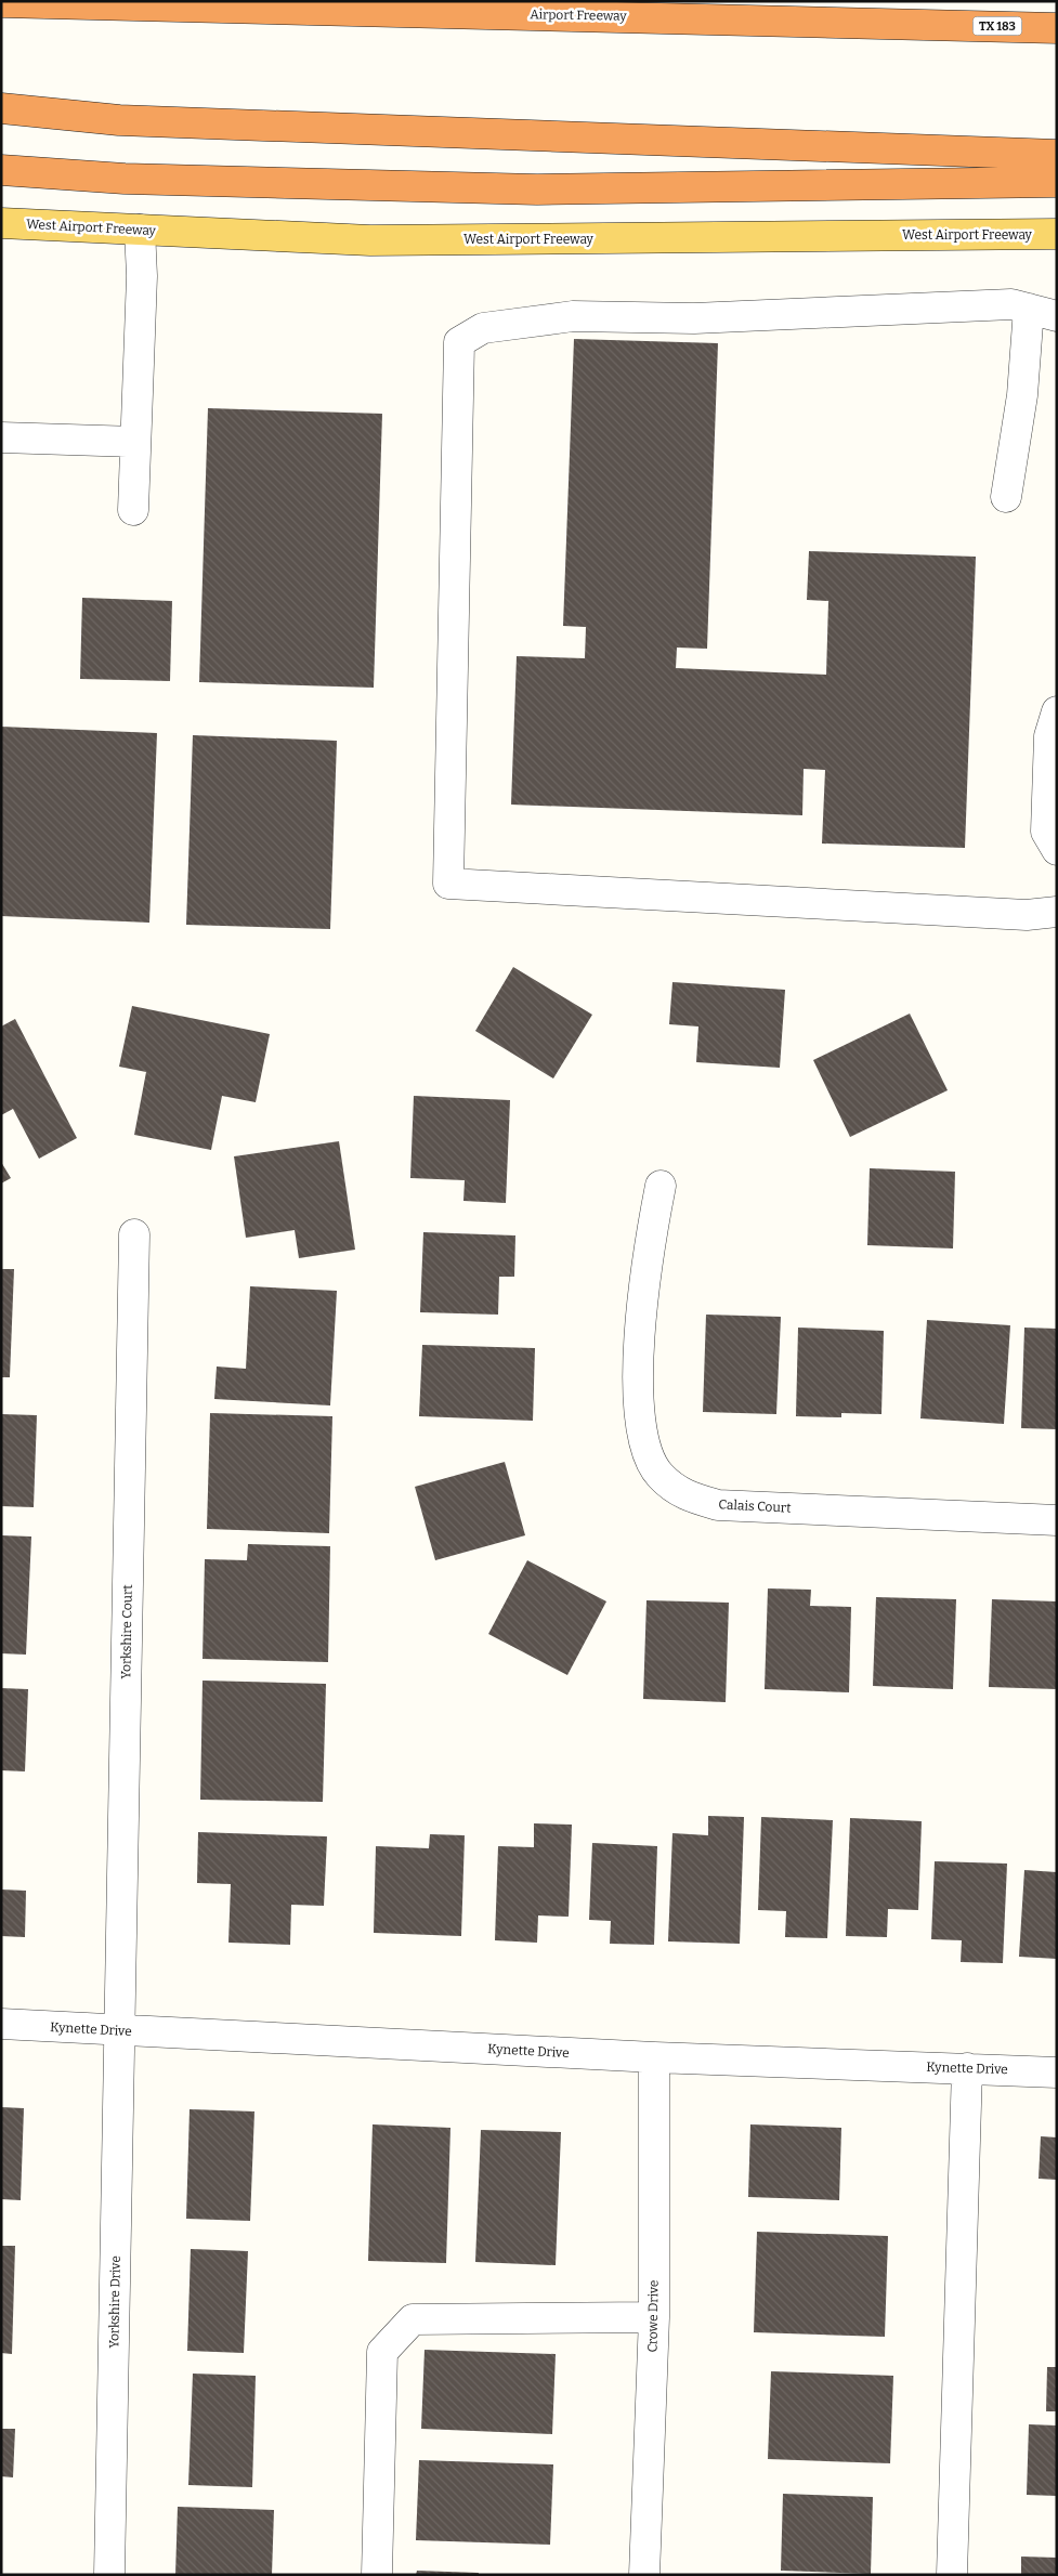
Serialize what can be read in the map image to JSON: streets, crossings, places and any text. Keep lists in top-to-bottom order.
{
  "streets": {
    "highway": ["Airport Freeway", "TX 183"],
    "main road": ["West Airport Freeway"],
    "street": [
      "Calais Court",
      "Yorkshire Court",
      "Kynette Drive",
      "Yorkshire Drive",
      "Crowe Drive"
    ]
  },
  "crossings": [
    ["Yorkshire Court", "Kynette Drive"],
    ["Yorkshire Court", "Yorkshire Drive"],
    ["Kynette Drive", "Yorkshire Drive"],
    ["Kynette Drive", "Crowe Drive"]
  ]
}
